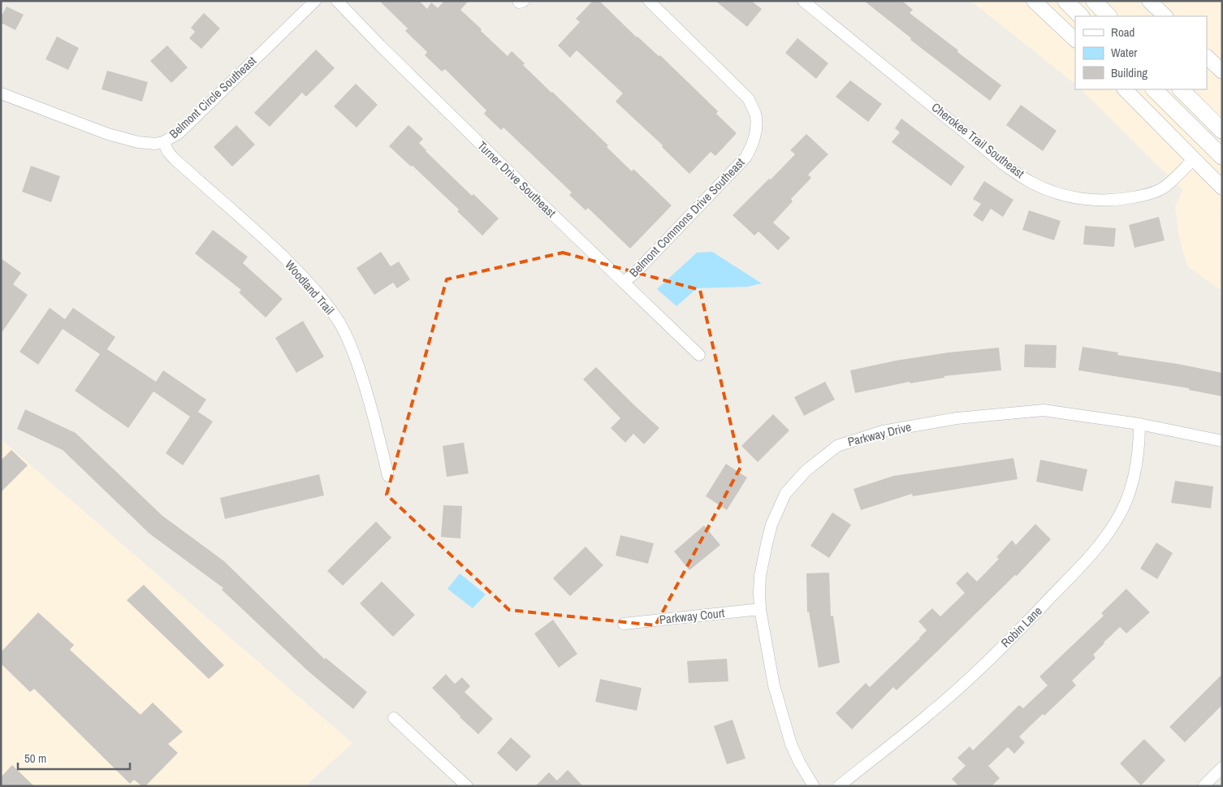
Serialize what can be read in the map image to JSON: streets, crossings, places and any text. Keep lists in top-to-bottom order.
{
  "streets": {
    "street": [
      "Belmont Circle Southeast",
      "Cherokee Trail Southeast",
      "Turner Drive Southeast",
      "Belmont Commons Drive Southeast",
      "Woodland Trail",
      "Parkway Drive",
      "Parkway Court",
      "Robin Lane"
    ]
  },
  "crossings": [
    ["Belmont Circle Southeast", "Woodland Trail"],
    ["Turner Drive Southeast", "Belmont Commons Drive Southeast"],
    ["Parkway Drive", "Parkway Court"],
    ["Parkway Drive", "Robin Lane"]
  ],
  "legend": ["Road", "Water", "Building"],
  "scale_bar": "50 m"
}
